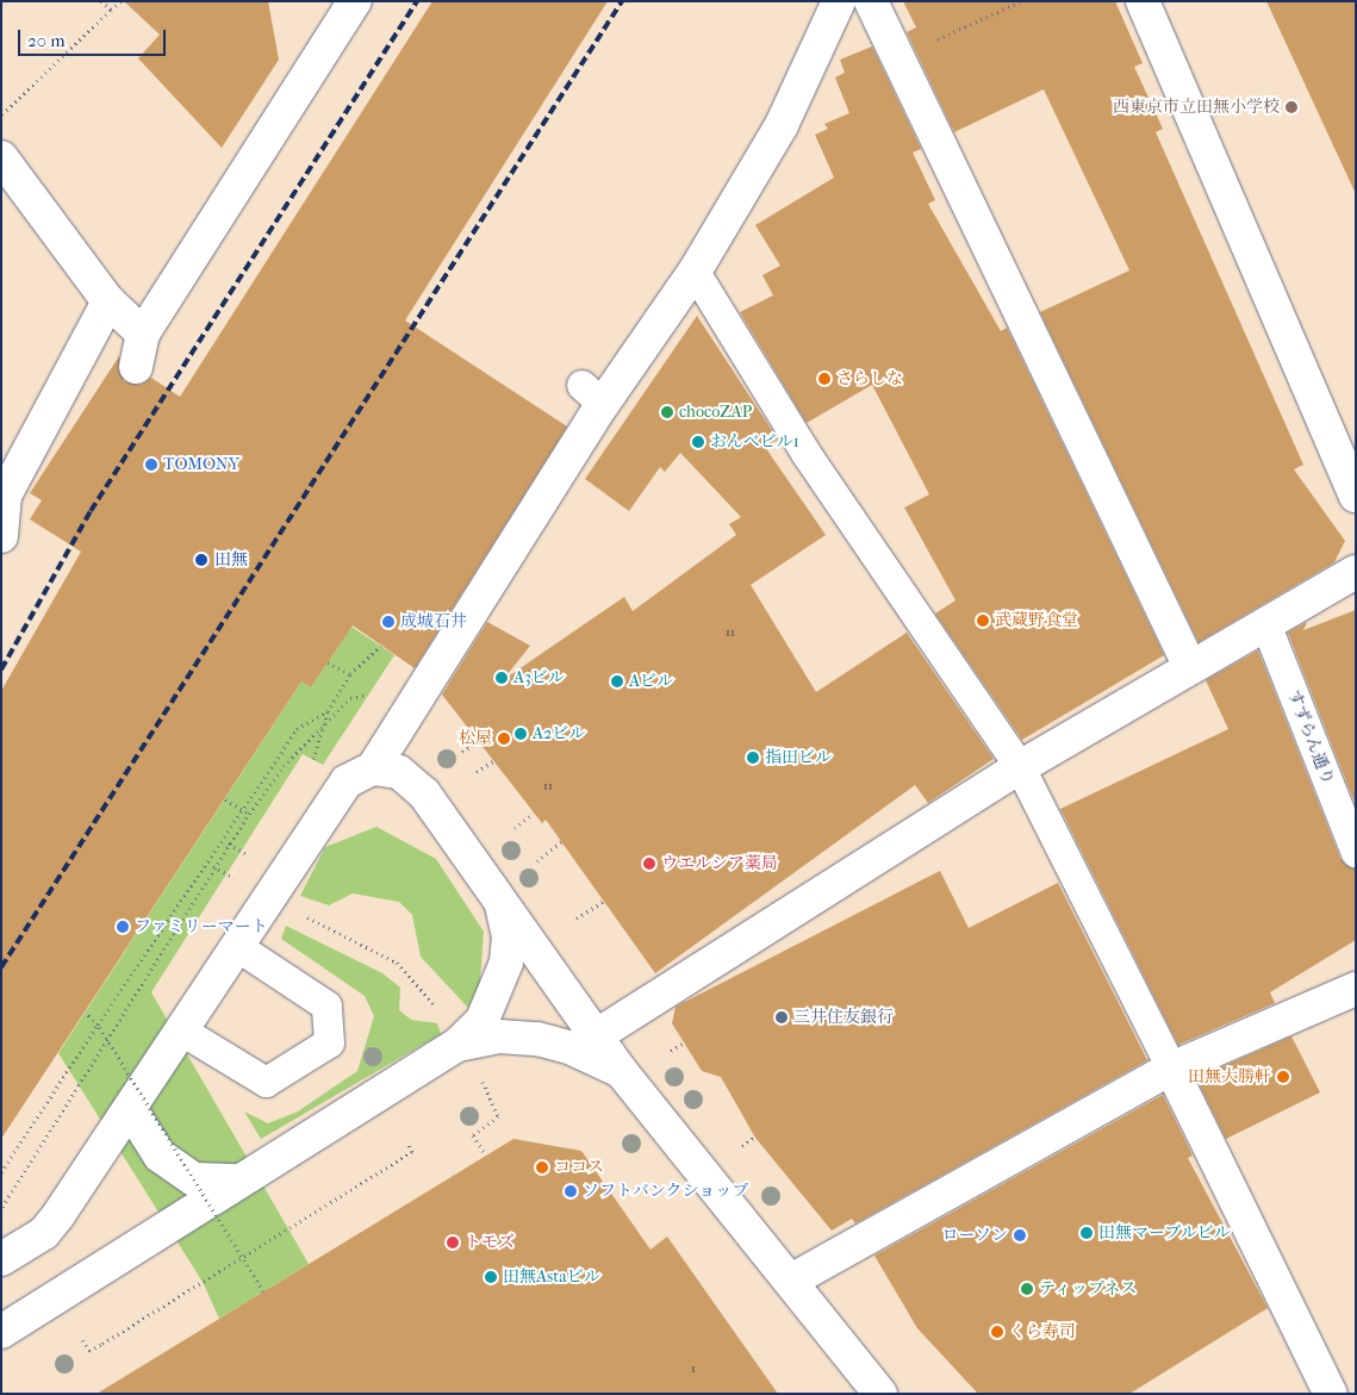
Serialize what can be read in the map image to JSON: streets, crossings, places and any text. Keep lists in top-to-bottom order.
{
  "streets": {
    "lane": ["すずらん通り"]
  },
  "places": [
    "西東京市立田無小学校",
    "さらしな",
    "chocoZAP",
    "おんべビル1",
    "TOMONY",
    "田無",
    "武蔵野食堂",
    "成城石井",
    "A3ビル",
    "Aビル",
    "A2ビル",
    "松屋",
    "指田ビル",
    "ウエルシア薬局",
    "ファミリーマート",
    "三井住友銀行",
    "田無大勝軒",
    "ココス",
    "ソフトバンクショップ",
    "田無マーブルビル",
    "ローソン",
    "トモズ",
    "田無Astaビル",
    "ティップネス",
    "くら寿司"
  ],
  "house_numbers": ["11", "11", "1"],
  "scale_bar": "20 m"
}
